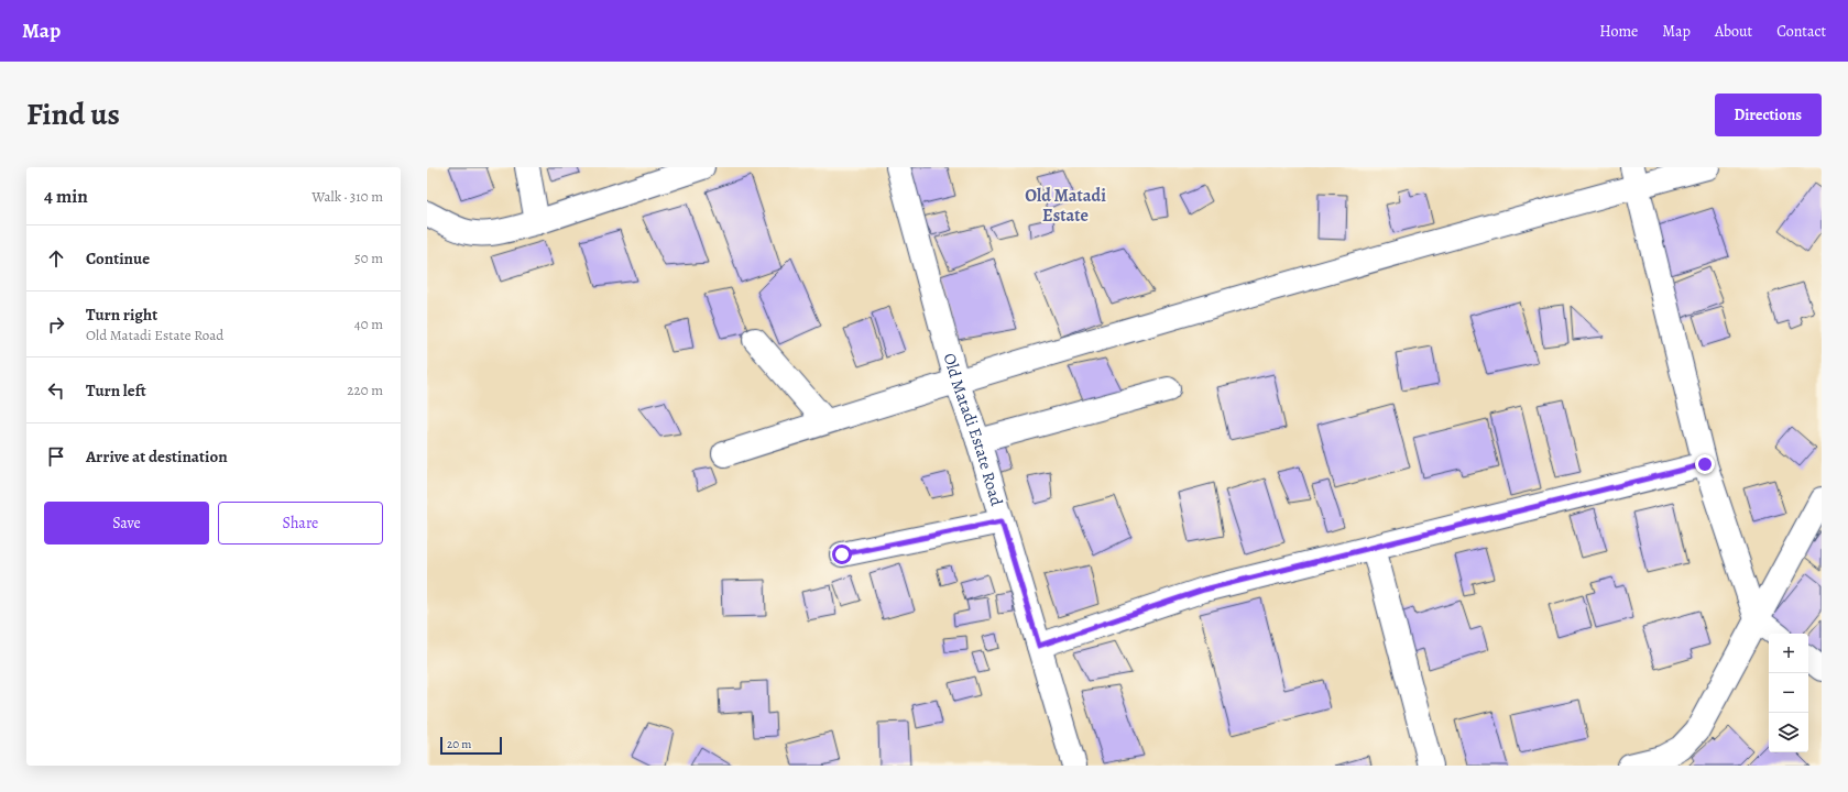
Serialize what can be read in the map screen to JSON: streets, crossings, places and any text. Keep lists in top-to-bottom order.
{
  "streets": {
    "street": ["Old Matadi Estate Road"]
  },
  "districts": ["Old Matadi Estate"],
  "scale_bar": "20 m",
  "page": {
    "header": "Map",
    "nav": [
      "Home",
      "Map",
      "About",
      "Contact"
    ],
    "title": "Find us",
    "buttons": [
      "Directions",
      ["Save", "Share"]
    ],
    "heading": ["4 min", "Walk · 310 m"],
    "list": [
      ["Continue", "50 m"],
      ["Turn right", "Old Matadi Estate Road", "40 m"],
      ["Turn left", "220 m"],
      "Arrive at destination"
    ],
    "map_buttons": ["+", "−"],
    "scale": "20 m"
  }
}
